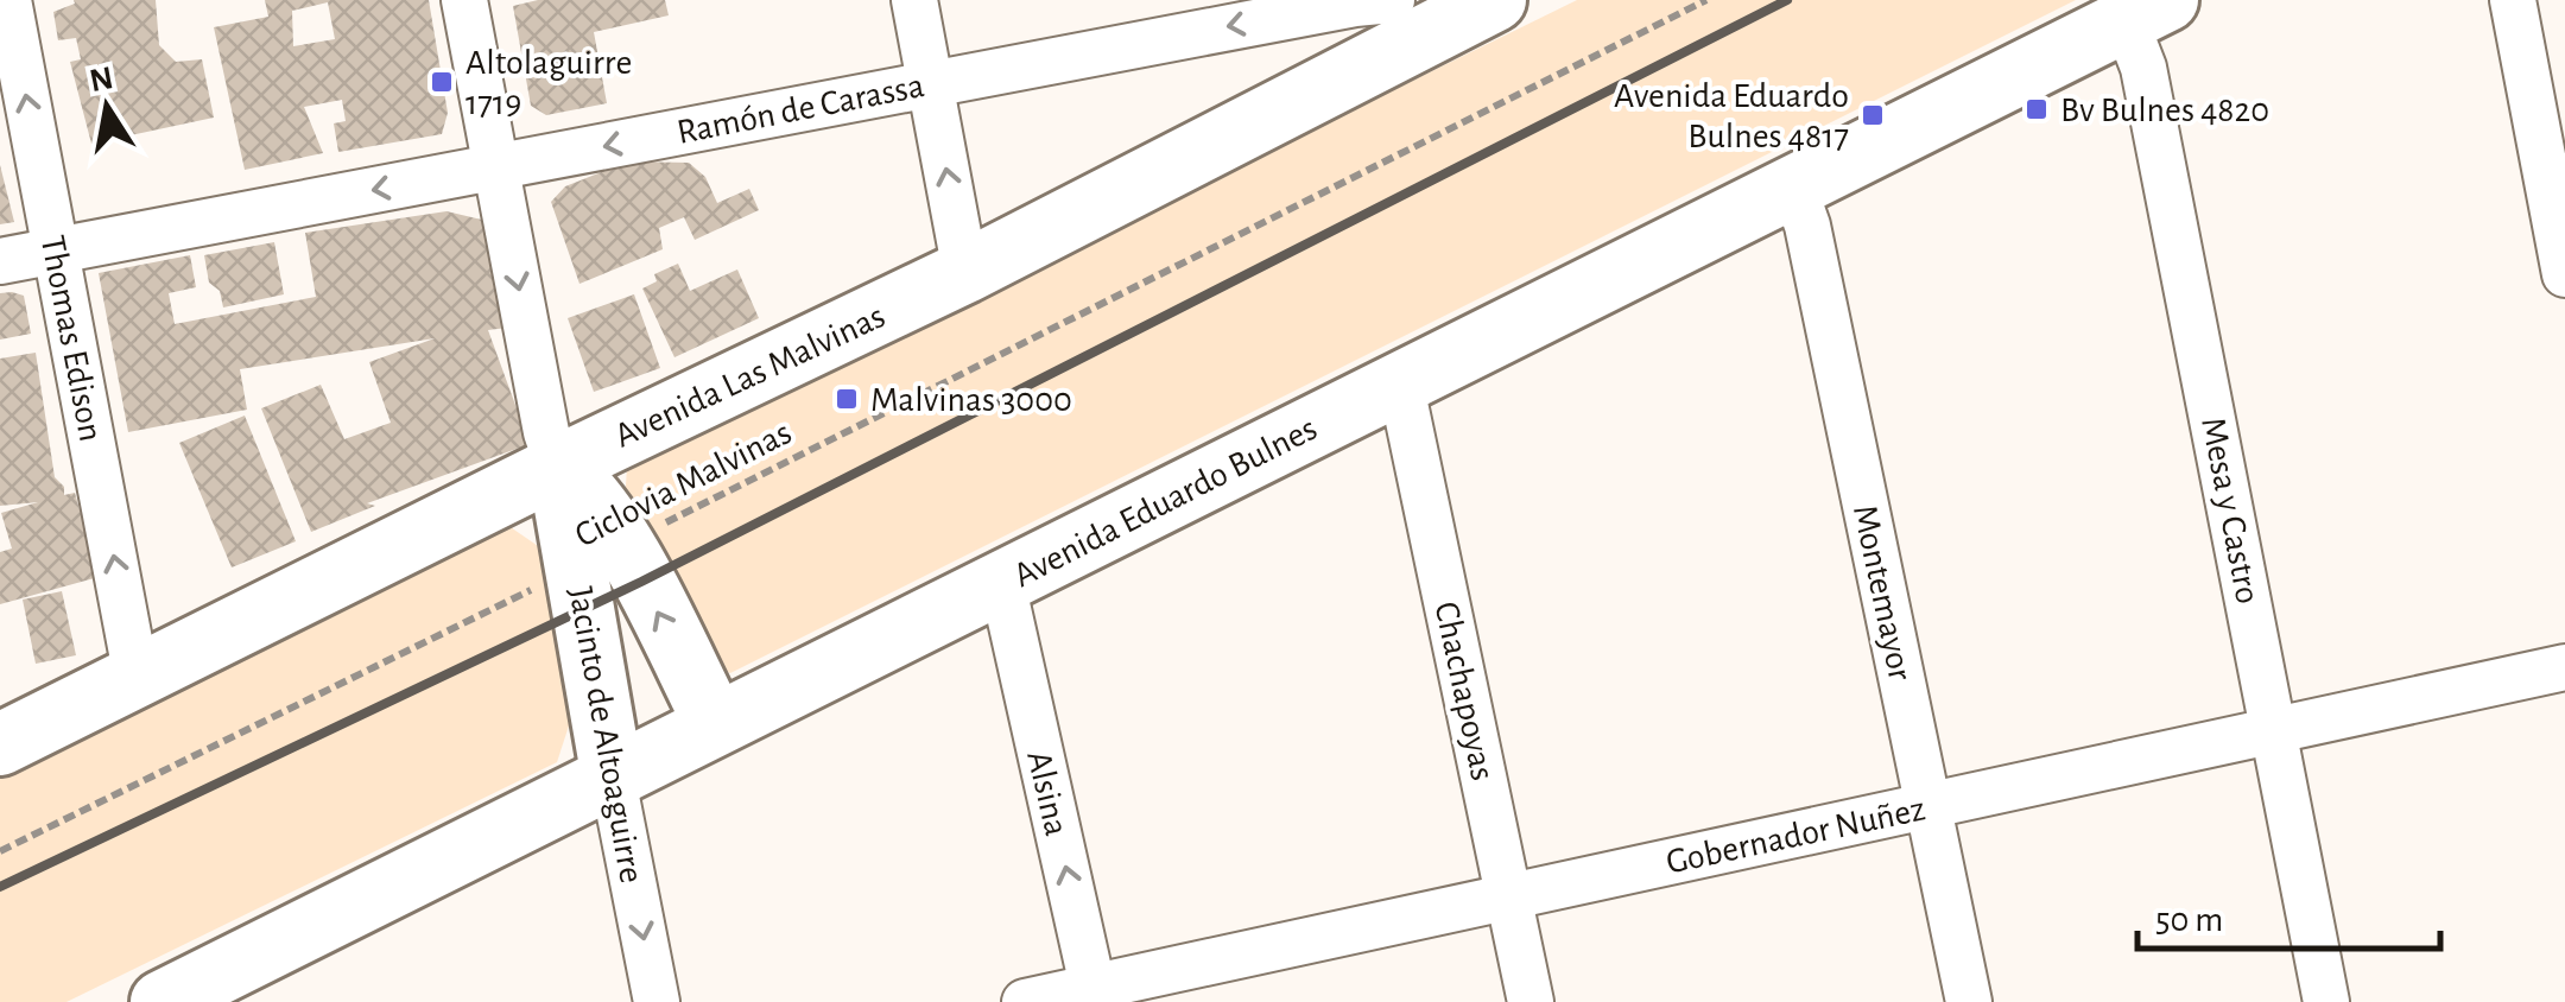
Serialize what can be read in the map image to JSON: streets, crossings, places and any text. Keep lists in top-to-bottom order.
{
  "streets": {
    "main road": ["Avenida Las Malvinas", "Avenida Eduardo Bulnes", "Jacinto de Altoaguirre"],
    "street": [
      "Ramón de Carassa",
      "Thomas Edison",
      "Mesa y Castro",
      "Montemayor",
      "Chachapoyas",
      "Alsina",
      "Gobernador Nuñez"
    ],
    "path": ["Ciclovia Malvinas"]
  },
  "crossings": [
    ["Ramón de Carassa", "Thomas Edison"],
    ["Ramón de Carassa", "Jacinto de Altoaguirre"],
    ["Thomas Edison", "Avenida Las Malvinas"],
    ["Avenida Las Malvinas", "Jacinto de Altoaguirre"],
    ["Ciclovia Malvinas", "Jacinto de Altoaguirre"],
    ["Avenida Eduardo Bulnes", "Mesa y Castro"],
    ["Avenida Eduardo Bulnes", "Montemayor"],
    ["Avenida Eduardo Bulnes", "Chachapoyas"],
    ["Avenida Eduardo Bulnes", "Jacinto de Altoaguirre"],
    ["Avenida Eduardo Bulnes", "Alsina"],
    ["Mesa y Castro", "Gobernador Nuñez"],
    ["Montemayor", "Gobernador Nuñez"],
    ["Chachapoyas", "Gobernador Nuñez"],
    ["Alsina", "Gobernador Nuñez"]
  ],
  "one_way": ["Ramón de Carassa", "Thomas Edison", "Alsina"],
  "places": {
    "transit": [
      "Altolaguirre 1719",
      "Bv Bulnes 4820",
      "Avenida Eduardo Bulnes 4817",
      "Malvinas 3000"
    ]
  },
  "scale_bar": "50 m",
  "north": "top"
}
